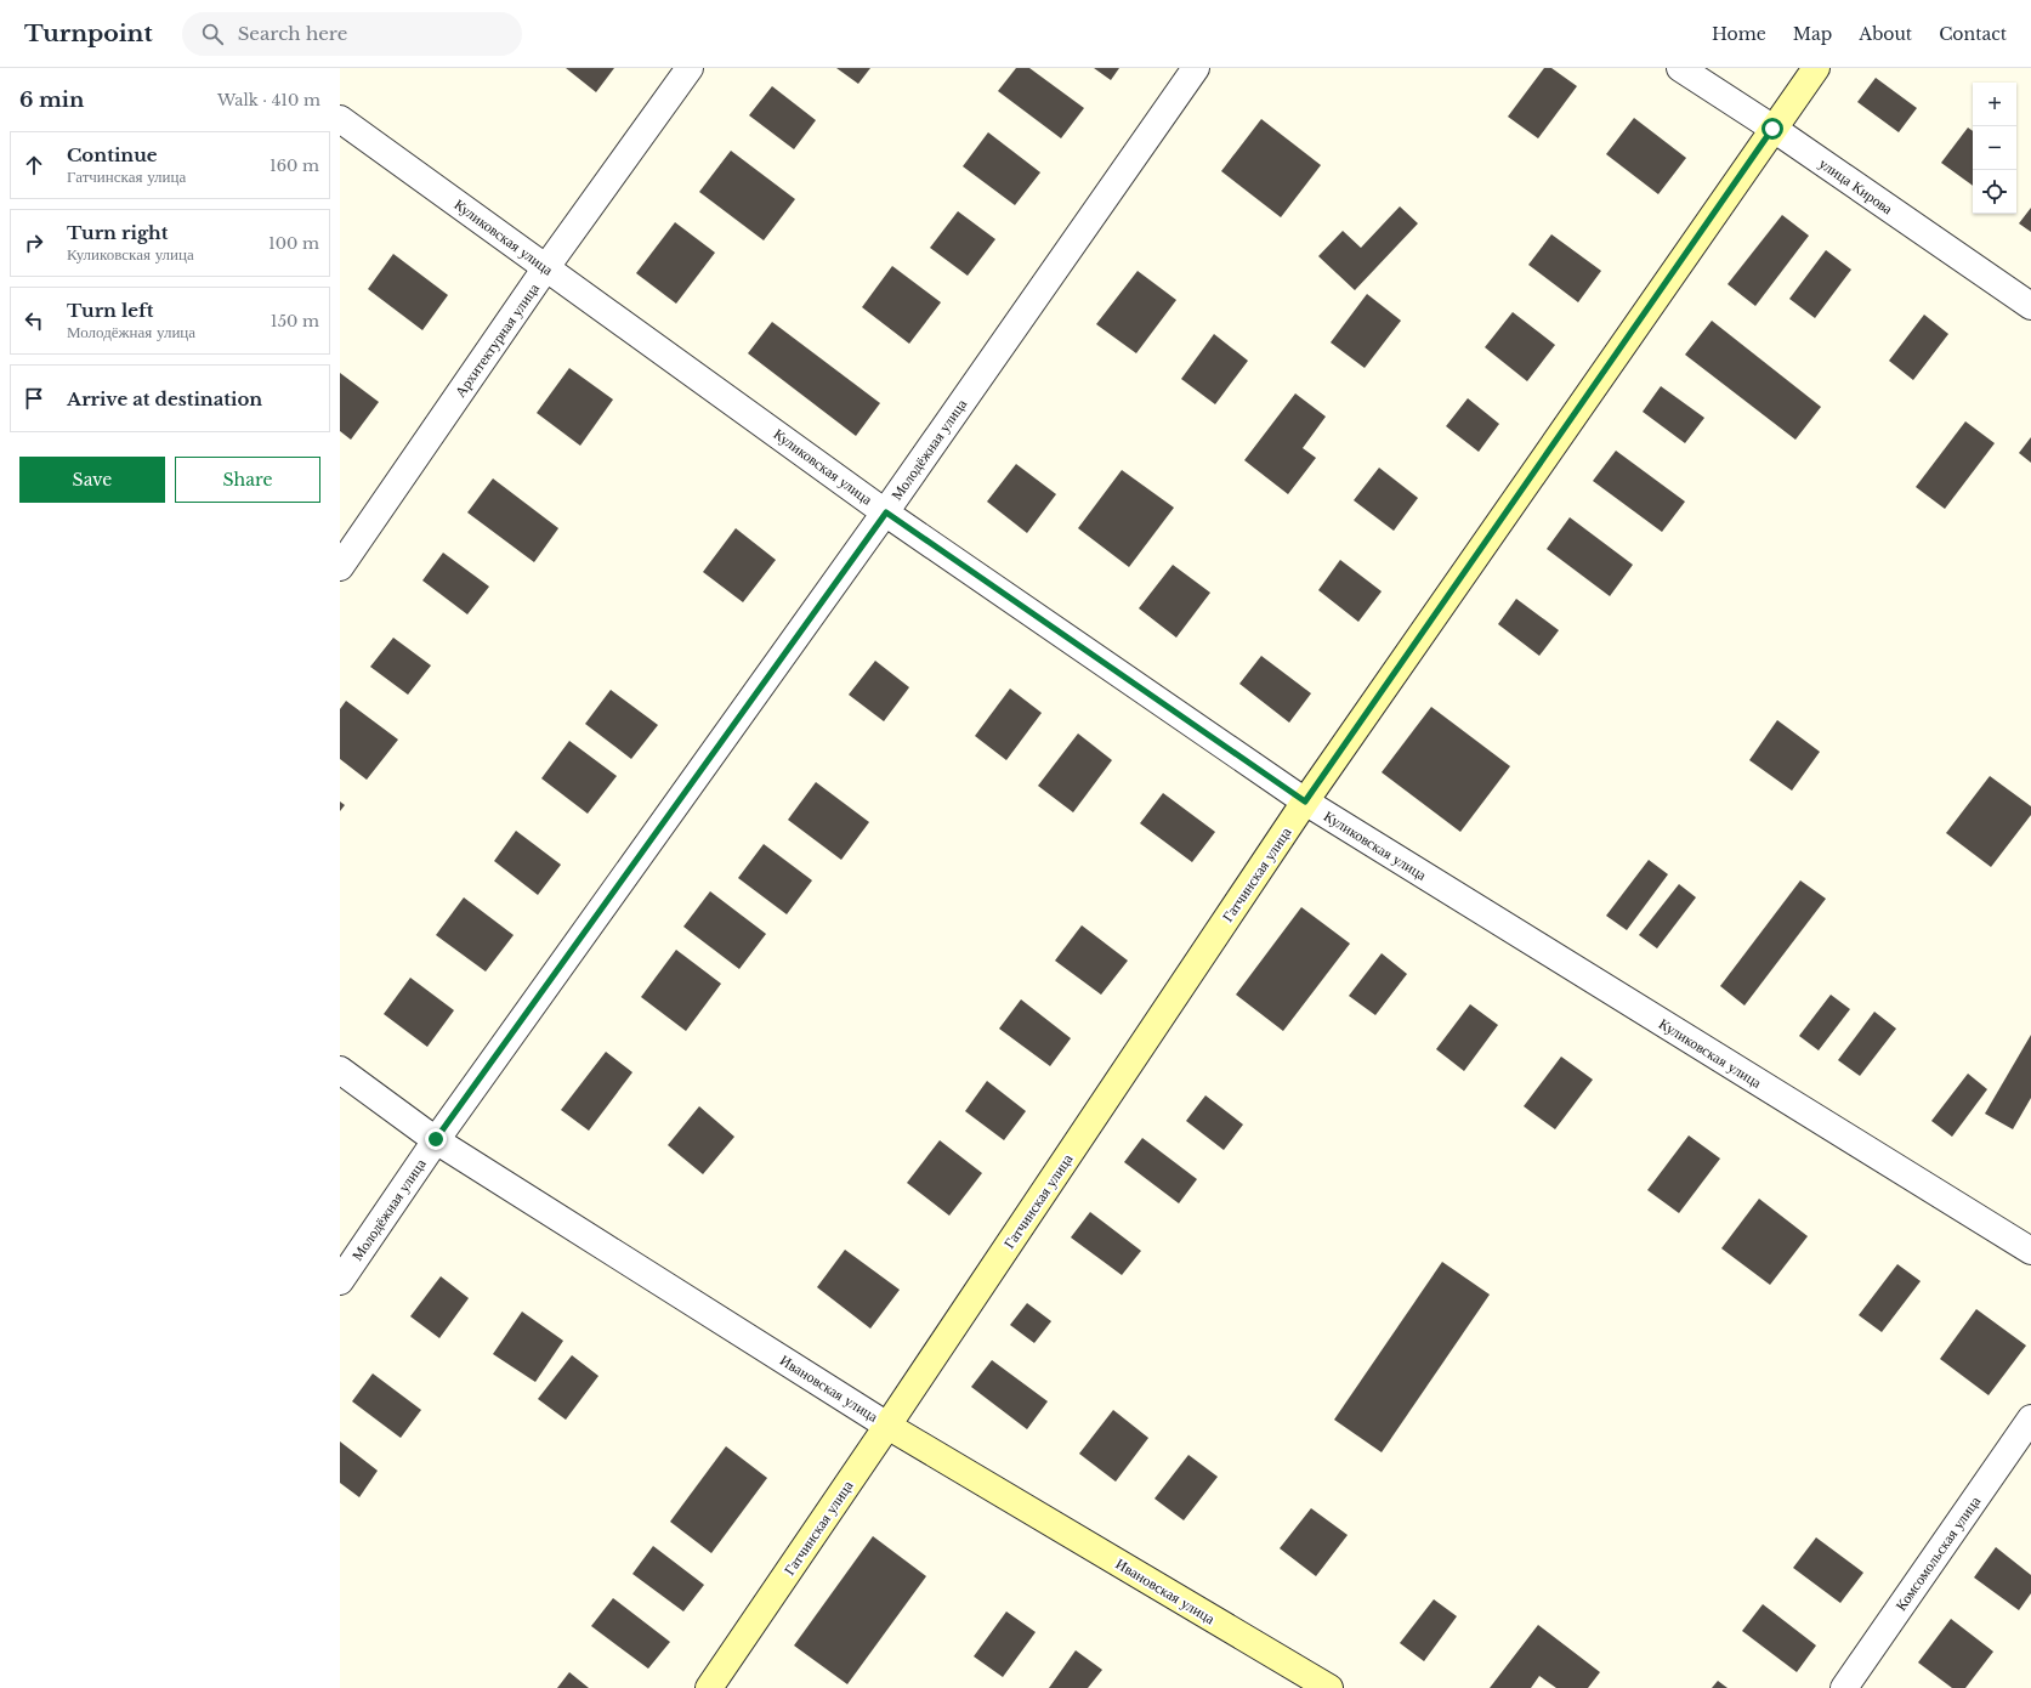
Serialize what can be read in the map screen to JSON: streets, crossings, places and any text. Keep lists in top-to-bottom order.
{
  "streets": {
    "street": [
      "улица Кирова",
      "Куликовская улица",
      "Архитектурная улица",
      "Молодёжная улица",
      "Гатчинская улица",
      "Ивановская улица",
      "Комсомольская улица"
    ]
  },
  "crossings": [
    ["улица Кирова", "Гатчинская улица"],
    ["Куликовская улица", "Архитектурная улица"],
    ["Куликовская улица", "Молодёжная улица"],
    ["Куликовская улица", "Гатчинская улица"],
    ["Молодёжная улица", "Ивановская улица"],
    ["Гатчинская улица", "Ивановская улица"]
  ],
  "page": {
    "header": "Turnpoint",
    "search": "Search here",
    "nav": [
      "Home",
      "Map",
      "About",
      "Contact"
    ],
    "heading": ["6 min", "Walk · 410 m"],
    "map_buttons": ["+", "−"],
    "list": [
      ["Continue", "Гатчинская улица", "160 m"],
      ["Turn right", "Куликовская улица", "100 m"],
      ["Turn left", "Молодёжная улица", "150 m"],
      "Arrive at destination"
    ],
    "buttons": ["Save", "Share"]
  }
}
